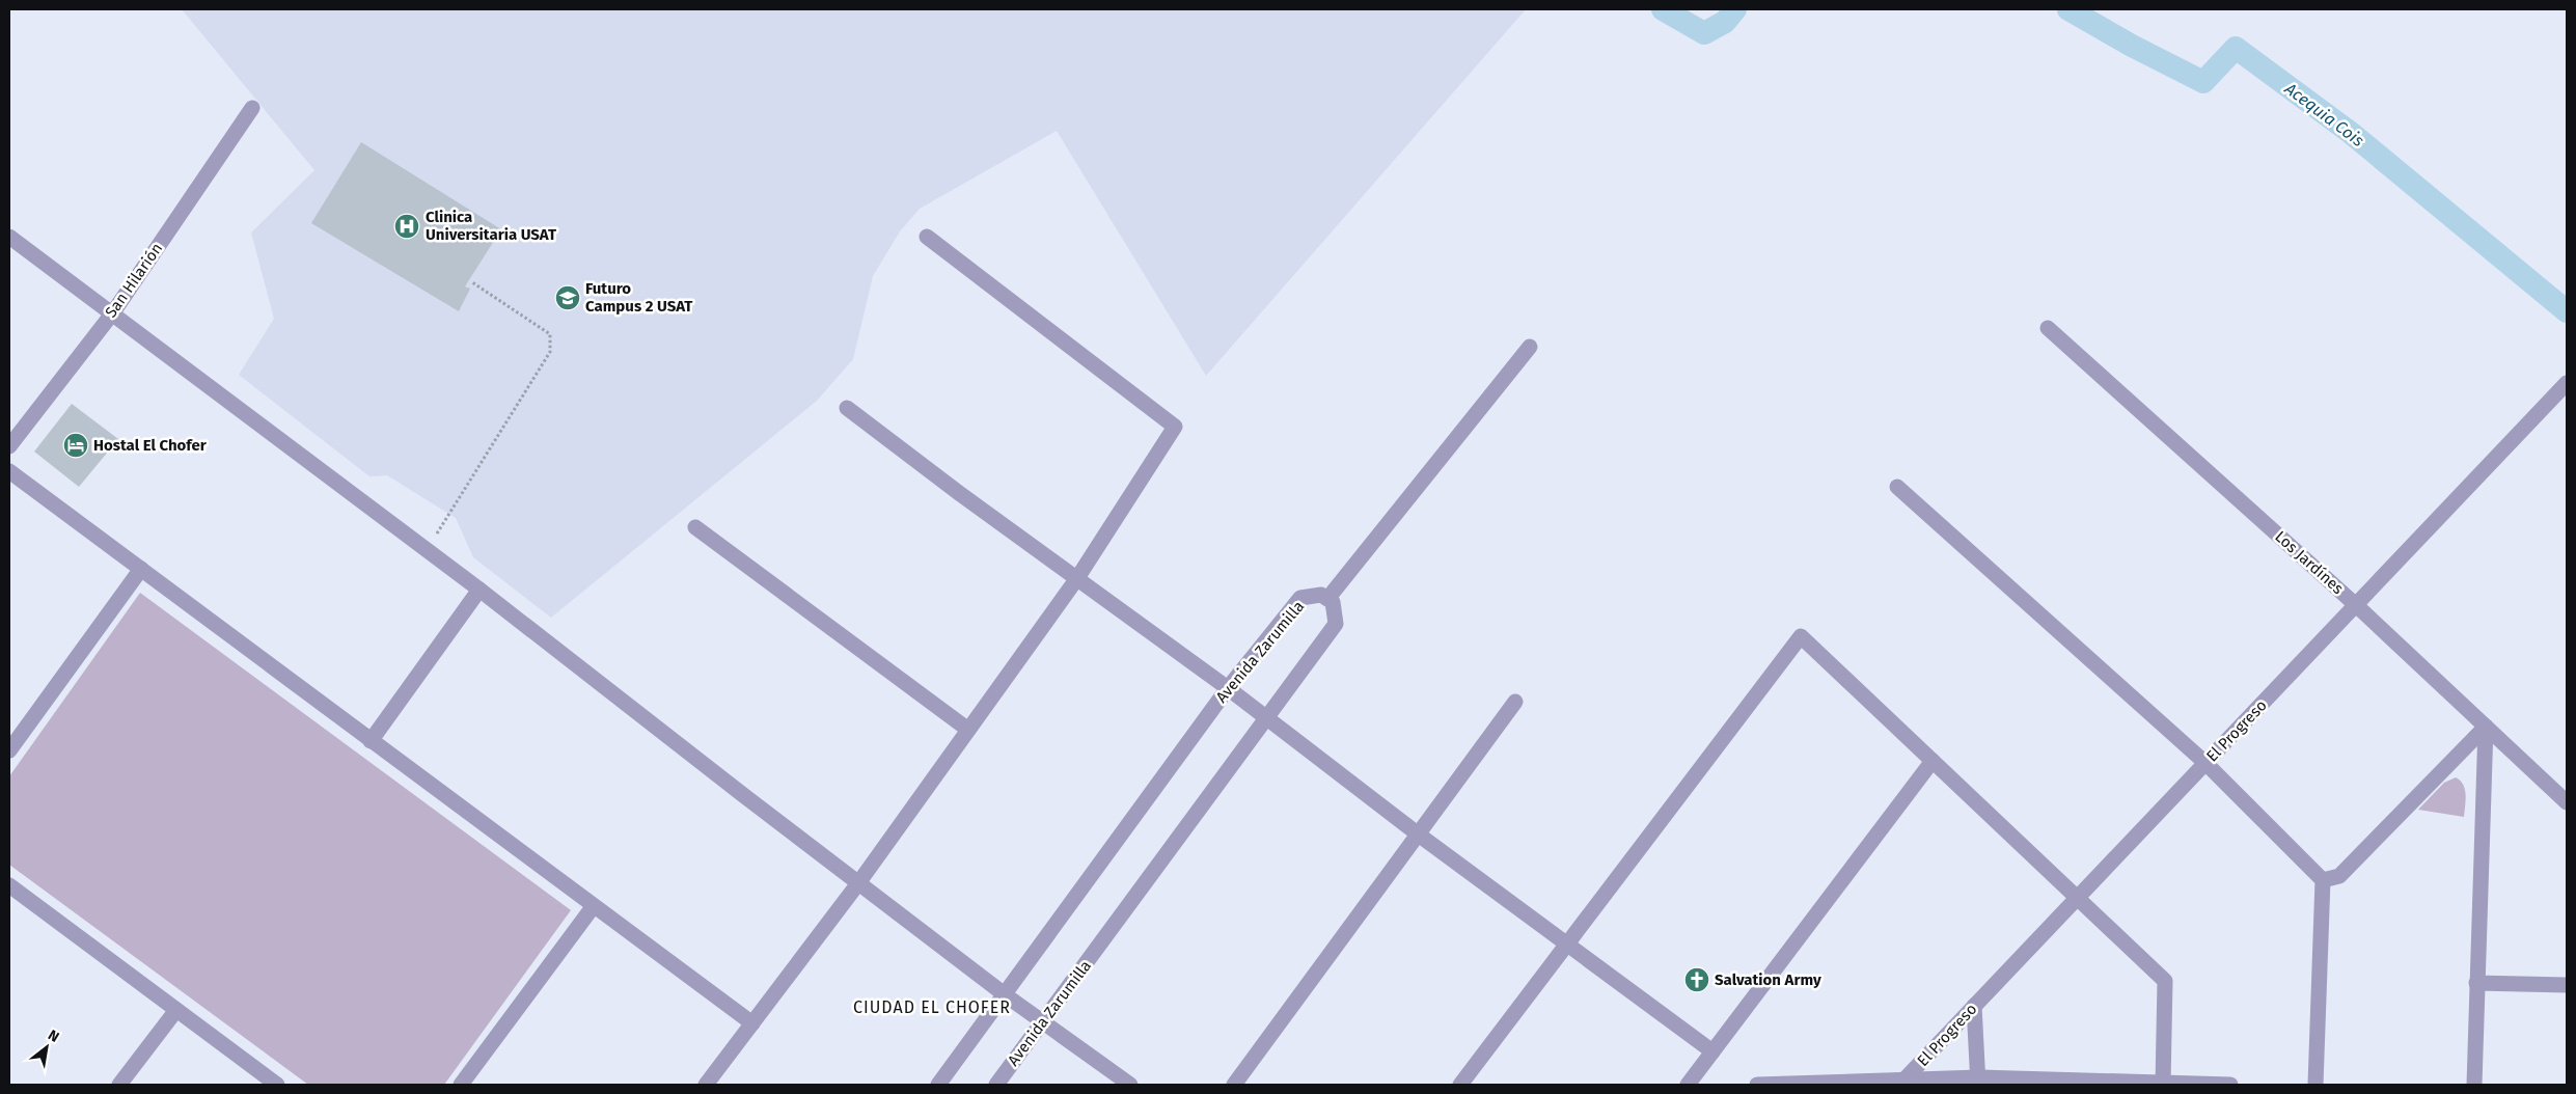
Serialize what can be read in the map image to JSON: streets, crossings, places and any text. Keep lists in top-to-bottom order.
{
  "streets": {
    "street": [
      "San Hilarión",
      "Los Jardínes",
      "Avenida Zarumilla",
      "El Progreso"
    ]
  },
  "crossings": [
    ["Los Jardínes", "El Progreso"]
  ],
  "districts": ["CIUDAD EL CHOFER"],
  "water": ["Acequia Cois"],
  "places": {
    "hospital": ["Clinica Universitaria USAT"],
    "school or university": ["Futuro Campus 2 USAT"],
    "hotel": ["Hostal El Chofer"],
    "church": ["Salvation Army"]
  },
  "north": "top right"
}
